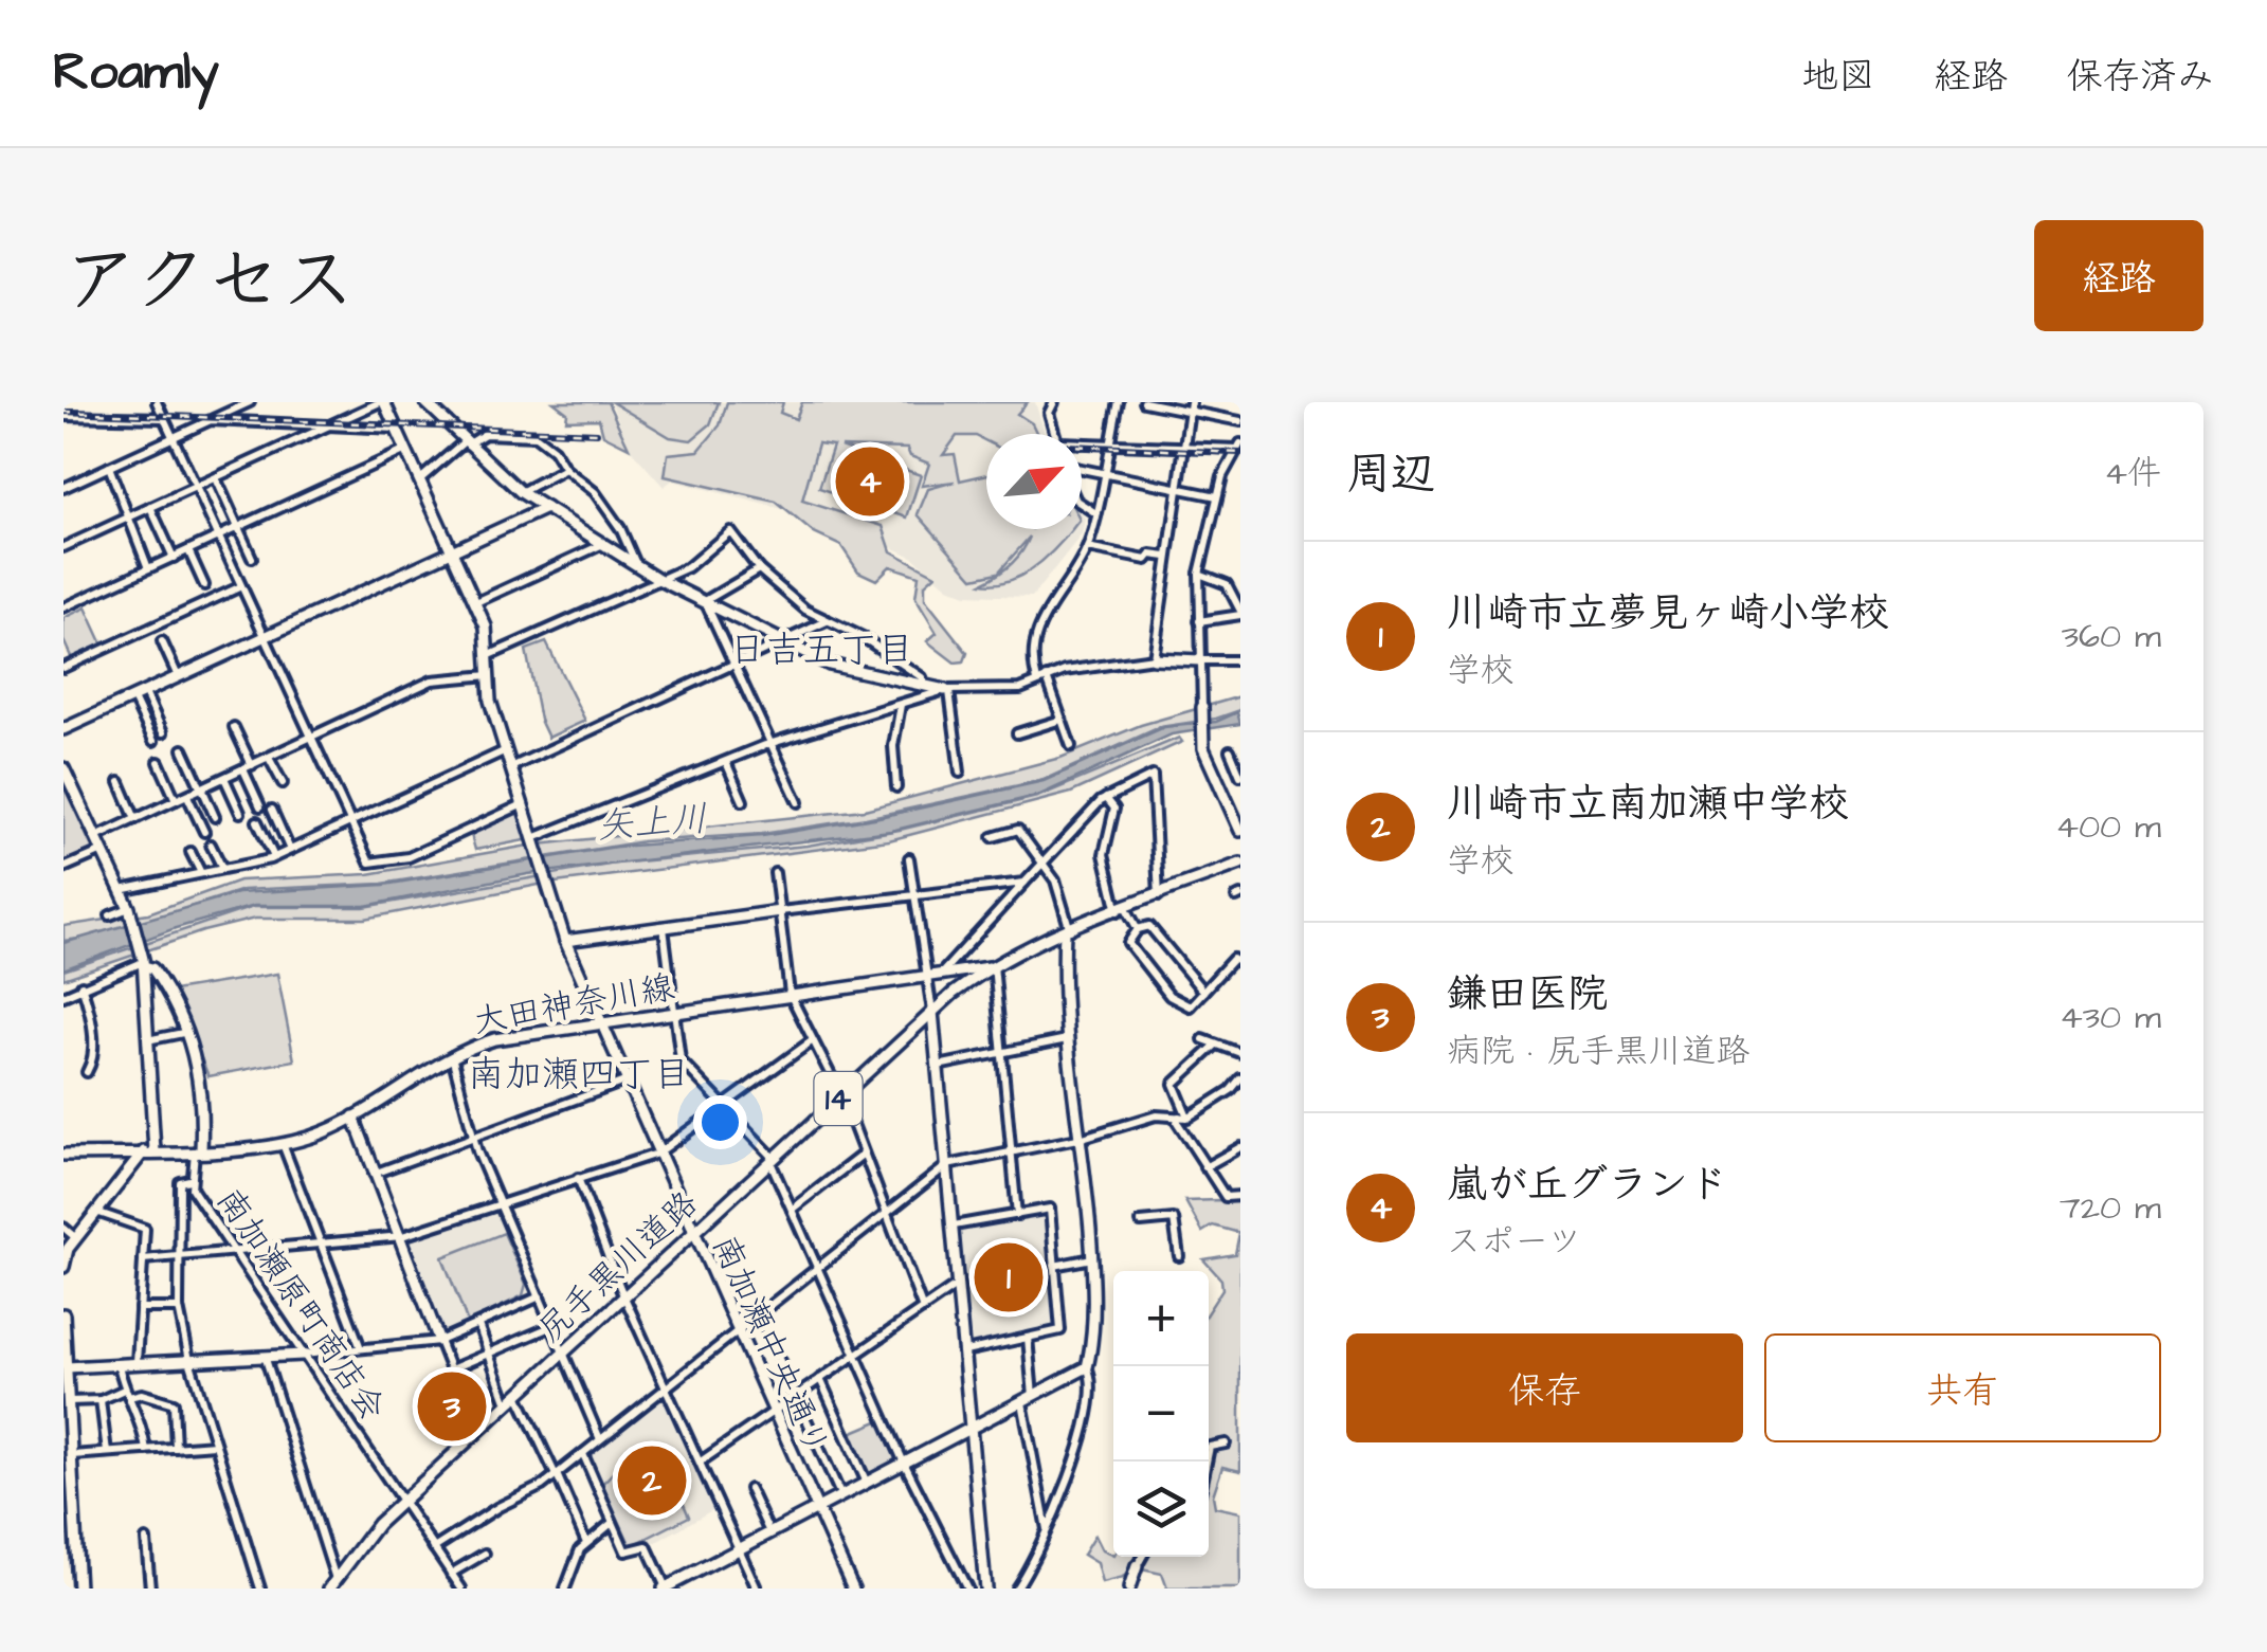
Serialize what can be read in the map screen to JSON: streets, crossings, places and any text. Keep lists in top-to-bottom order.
{
  "streets": {
    "street": [
      "大田神奈川線",
      "14",
      "尻手黒川道路",
      "南加瀬原町商店会",
      "南加瀬中央通り"
    ]
  },
  "crossings": [
    ["大田神奈川線", "尻手黒川道路"],
    ["大田神奈川線", "南加瀬原町商店会"],
    ["大田神奈川線", "南加瀬中央通り"],
    ["尻手黒川道路", "南加瀬原町商店会"],
    ["尻手黒川道路", "南加瀬中央通り"]
  ],
  "districts": ["日吉五丁目", "南加瀬四丁目"],
  "water": ["矢上川"],
  "north": "top right",
  "page": {
    "header": "Roamly",
    "nav": ["地図", "経路", "保存済み"],
    "title": "アクセス",
    "buttons": [
      "経路",
      ["保存", "共有"]
    ],
    "heading": ["周辺", "4件"],
    "pins": [
      "4",
      "1",
      "3",
      "2"
    ],
    "list": [
      {
        "mark": "1",
        "name": "川崎市立夢見ヶ崎小学校",
        "note": "学校",
        "value": "360 m"
      },
      {
        "mark": "2",
        "name": "川崎市立南加瀬中学校",
        "note": "学校",
        "value": "400 m"
      },
      {
        "mark": "3",
        "name": "鎌田医院",
        "note": "病院 · 尻手黒川道路",
        "value": "430 m"
      },
      {
        "mark": "4",
        "name": "嵐が丘グランド",
        "note": "スポーツ",
        "value": "720 m"
      }
    ],
    "map_buttons": ["+", "−"]
  }
}
